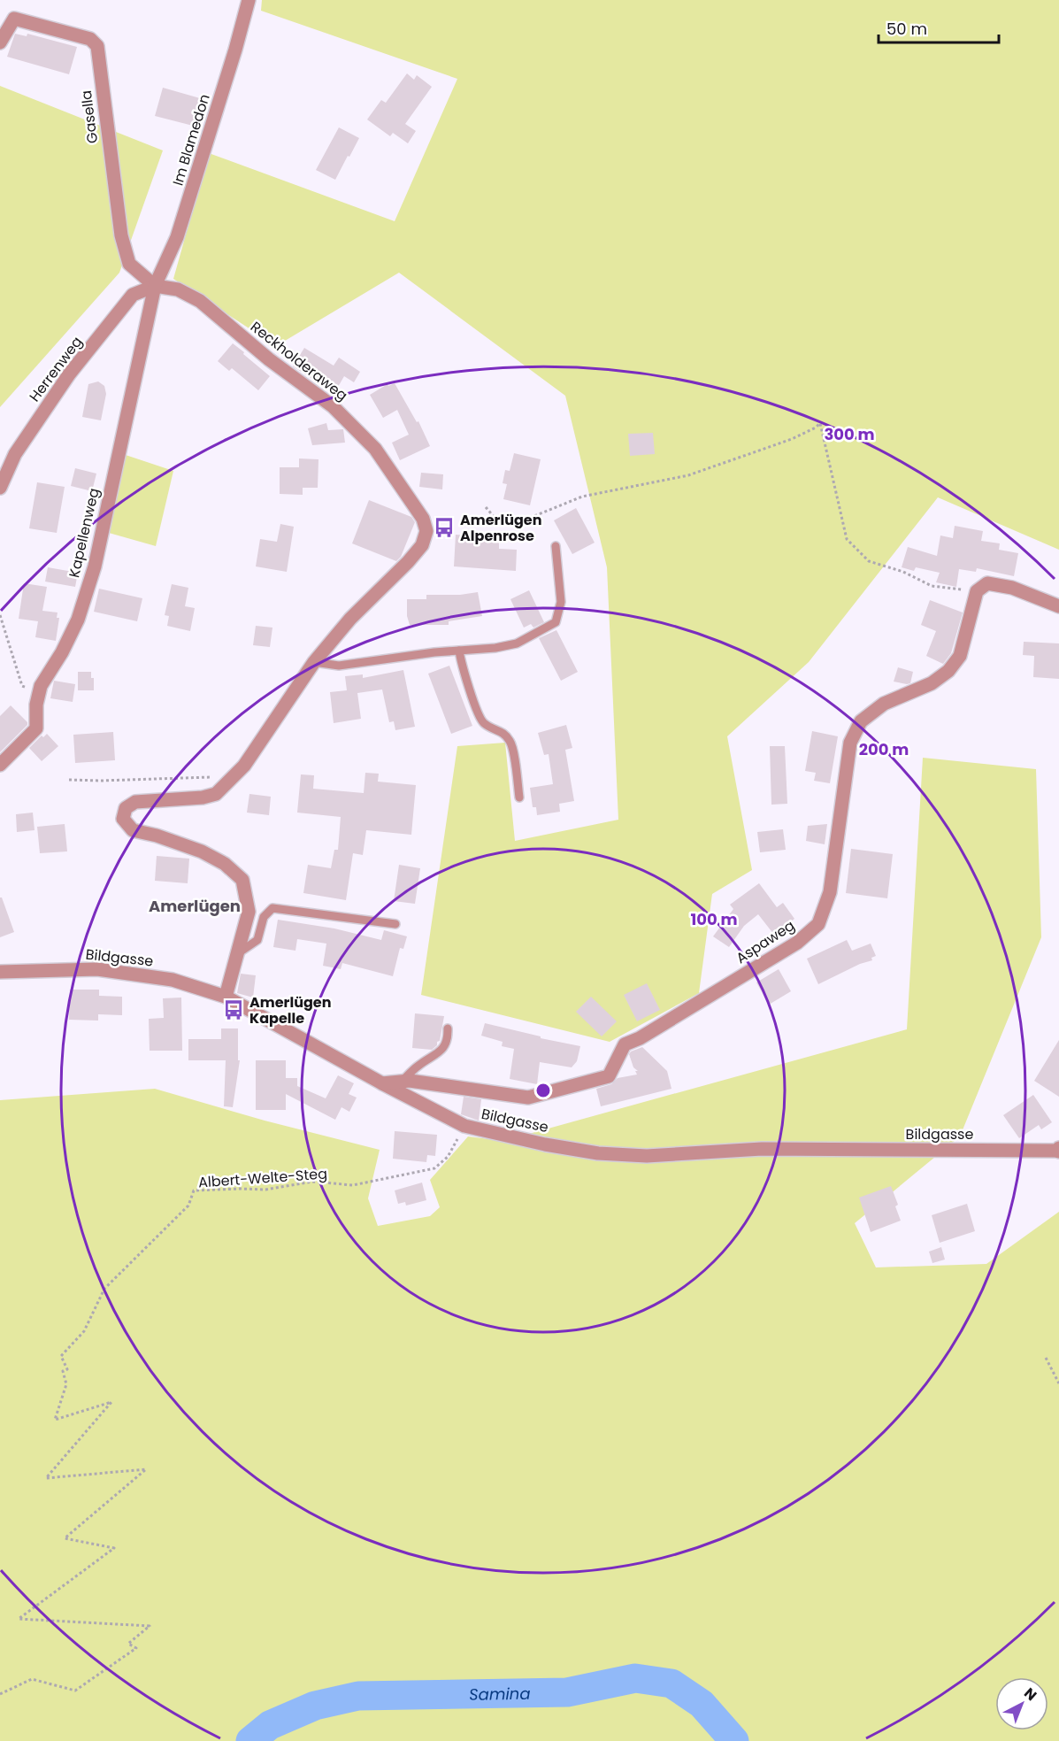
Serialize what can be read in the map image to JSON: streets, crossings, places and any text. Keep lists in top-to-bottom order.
{
  "streets": {
    "street": [
      "Gasella",
      "Im Blamedon",
      "Reckholderaweg",
      "Herrenweg",
      "Kapellenweg",
      "Aspaweg",
      "Bildgasse"
    ],
    "path": ["Albert-Welte-Steg"]
  },
  "crossings": [
    ["Gasella", "Im Blamedon"],
    ["Gasella", "Reckholderaweg"],
    ["Gasella", "Herrenweg"],
    ["Gasella", "Kapellenweg"],
    ["Im Blamedon", "Reckholderaweg"],
    ["Im Blamedon", "Herrenweg"],
    ["Im Blamedon", "Kapellenweg"],
    ["Reckholderaweg", "Herrenweg"],
    ["Reckholderaweg", "Kapellenweg"],
    ["Reckholderaweg", "Bildgasse"],
    ["Herrenweg", "Kapellenweg"],
    ["Aspaweg", "Bildgasse"],
    ["Bildgasse", "Albert-Welte-Steg"]
  ],
  "districts": ["Amerlügen"],
  "water": ["Samina"],
  "places": {
    "bus stop": ["Amerlügen Alpenrose", "Amerlügen Kapelle"]
  },
  "scale_bar": "50 m",
  "north": "top right",
  "rings": ["300 m", "200 m", "100 m"]
}
